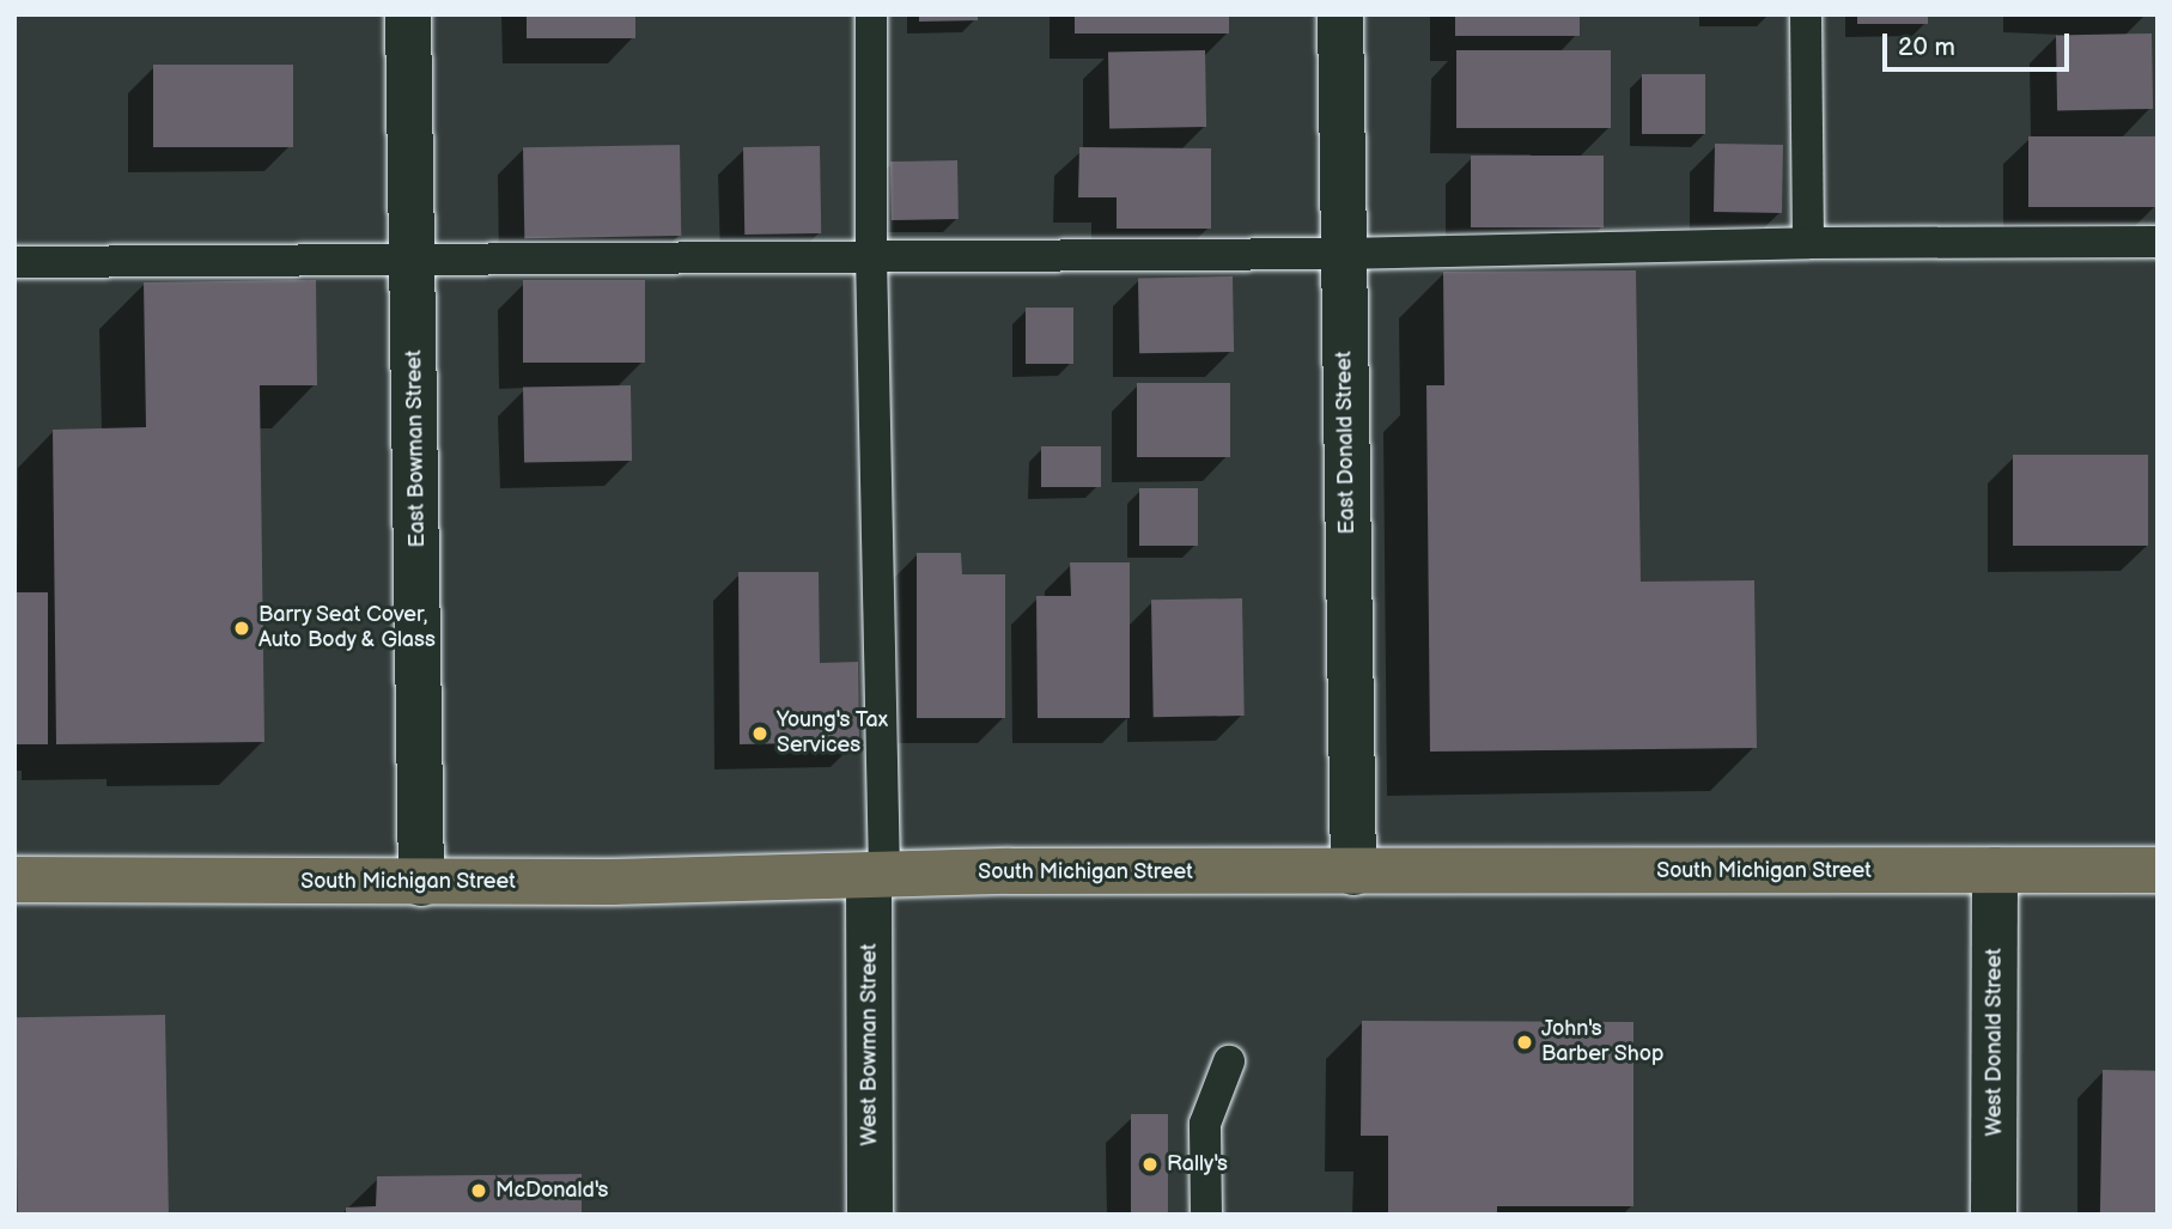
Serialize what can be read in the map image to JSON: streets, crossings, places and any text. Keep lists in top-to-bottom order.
{
  "streets": {
    "main road": ["South Michigan Street"],
    "street": [
      "East Donald Street",
      "East Bowman Street",
      "West Donald Street",
      "West Bowman Street"
    ]
  },
  "crossings": [
    ["East Donald Street", "South Michigan Street"],
    ["East Bowman Street", "South Michigan Street"],
    ["South Michigan Street", "West Donald Street"],
    ["South Michigan Street", "West Bowman Street"]
  ],
  "places": [
    "Barry Seat Cover, Auto Body & Glass",
    "Young's Tax Services",
    "John's Barber Shop",
    "Rally's",
    "McDonald's"
  ],
  "scale_bar": "20 m"
}
